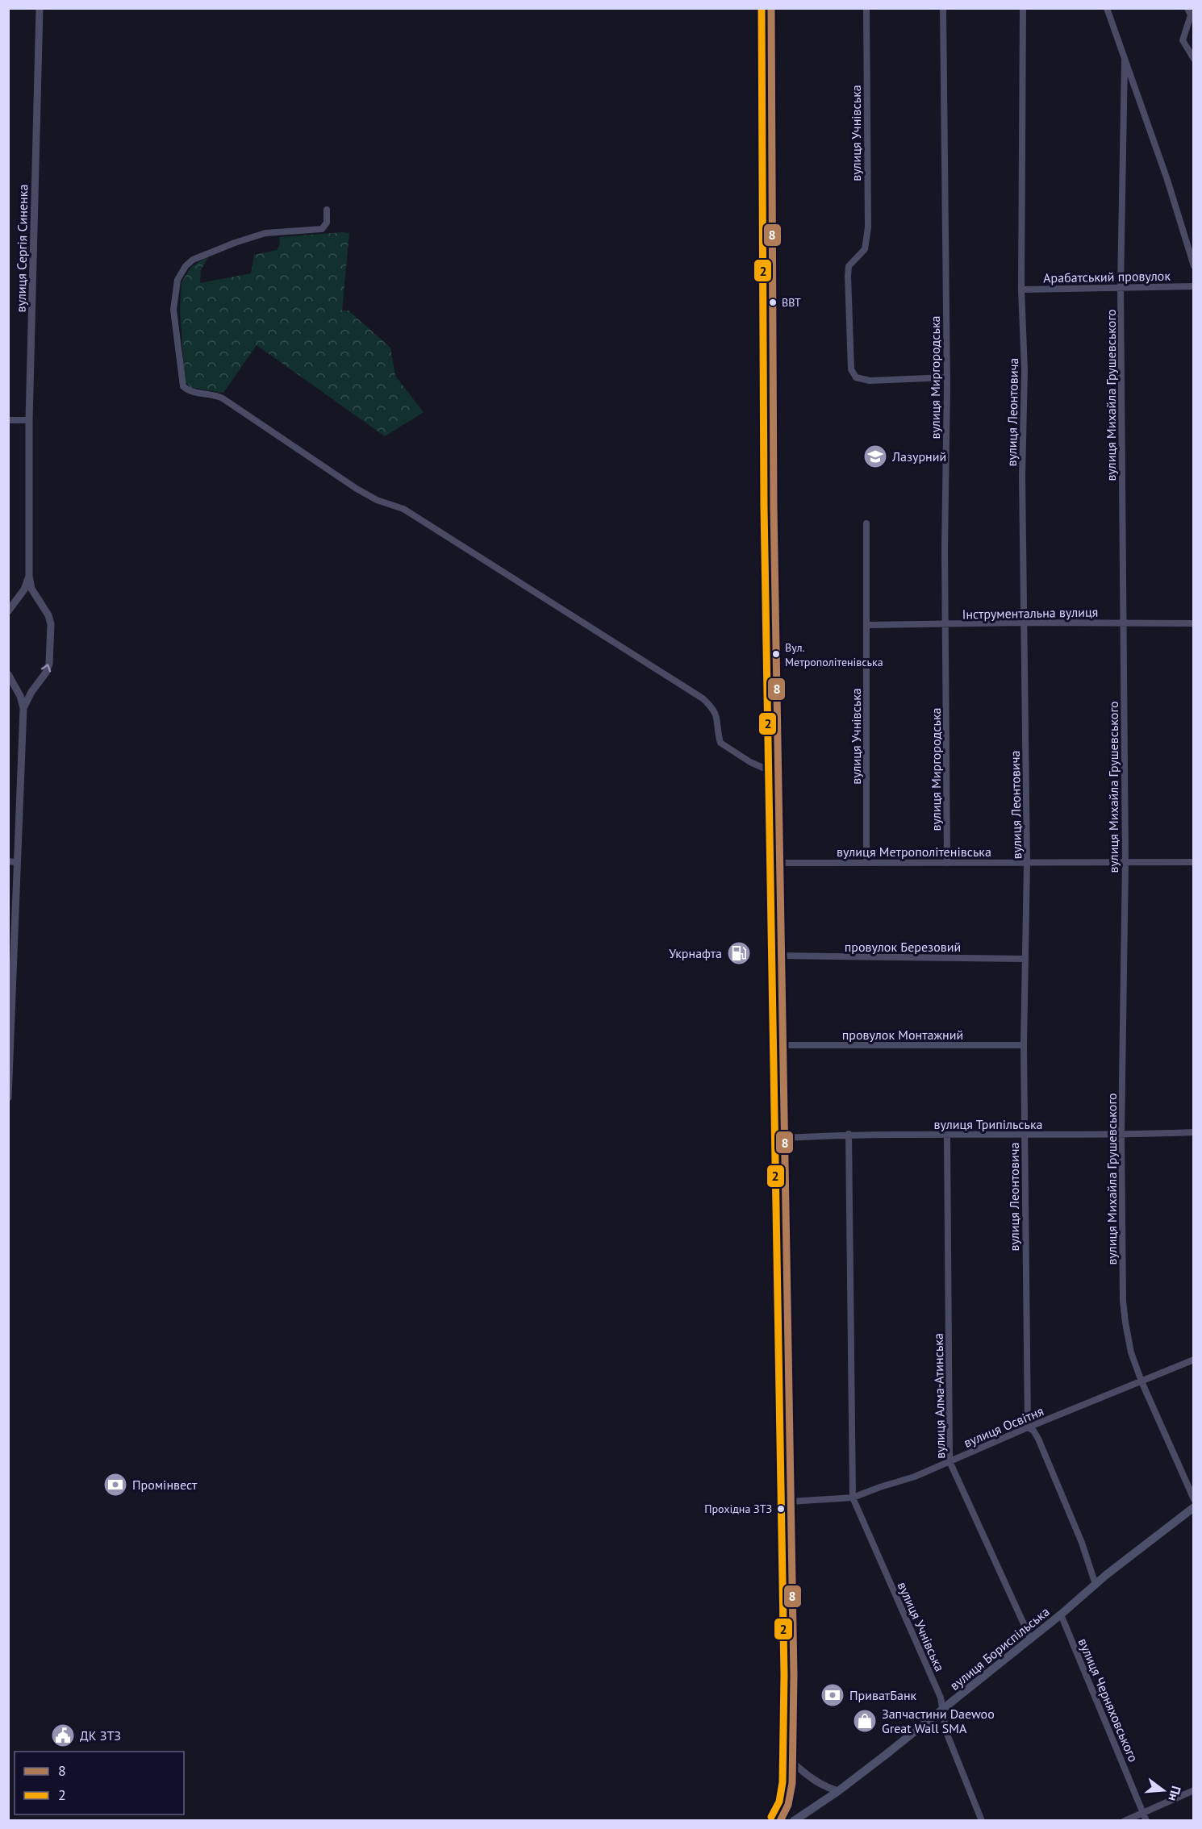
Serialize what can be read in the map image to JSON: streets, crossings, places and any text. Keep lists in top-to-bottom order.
{
  "streets": {
    "main road": ["вулиця Бориспільська"],
    "street": [
      "вулиця Учнівська",
      "вулиця Сергія Синенка",
      "Арабатський провулок",
      "вулиця Миргородська",
      "вулиця Михайла Грушевського",
      "вулиця Леонтовича",
      "Інструментальна вулиця",
      "вулиця Метрополітенівська",
      "провулок Березовий",
      "провулок Монтажний",
      "вулиця Трипільська",
      "вулиця Алма-Атинська",
      "вулиця Освітня",
      "вулиця Черняховського"
    ]
  },
  "crossings": [
    ["вулиця Учнівська", "вулиця Миргородська"],
    ["вулиця Учнівська", "Інструментальна вулиця"],
    ["вулиця Учнівська", "вулиця Метрополітенівська"],
    ["вулиця Учнівська", "вулиця Освітня"],
    ["вулиця Учнівська", "вулиця Бориспільська"],
    ["Арабатський провулок", "вулиця Михайла Грушевського"],
    ["Арабатський провулок", "вулиця Леонтовича"],
    ["вулиця Миргородська", "Інструментальна вулиця"],
    ["вулиця Миргородська", "вулиця Метрополітенівська"],
    ["вулиця Михайла Грушевського", "Інструментальна вулиця"],
    ["вулиця Михайла Грушевського", "вулиця Метрополітенівська"],
    ["вулиця Михайла Грушевського", "вулиця Трипільська"],
    ["вулиця Михайла Грушевського", "вулиця Освітня"],
    ["вулиця Леонтовича", "Інструментальна вулиця"],
    ["вулиця Леонтовича", "вулиця Метрополітенівська"],
    ["вулиця Леонтовича", "провулок Березовий"],
    ["вулиця Леонтовича", "провулок Монтажний"],
    ["вулиця Леонтовича", "вулиця Трипільська"],
    ["вулиця Леонтовича", "вулиця Освітня"],
    ["вулиця Трипільська", "вулиця Алма-Атинська"],
    ["вулиця Алма-Атинська", "вулиця Освітня"],
    ["вулиця Алма-Атинська", "вулиця Бориспільська"],
    ["вулиця Бориспільська", "вулиця Черняховського"]
  ],
  "places": {
    "other": ["ВВТ", "Вул. Метрополітенівська", "Прохідна ЗТЗ"],
    "school or university": ["Лазурний"],
    "fuel station": ["Укрнафта"],
    "bank": ["Промінвест", "ПриватБанк"],
    "shop": ["Запчастини Daewoo Great Wall SMA"],
    "public building": ["ДК ЗТЗ"]
  },
  "lines": ["transit line 8", "transit line 2"],
  "legend": ["8", "2"],
  "north": "right"
}
